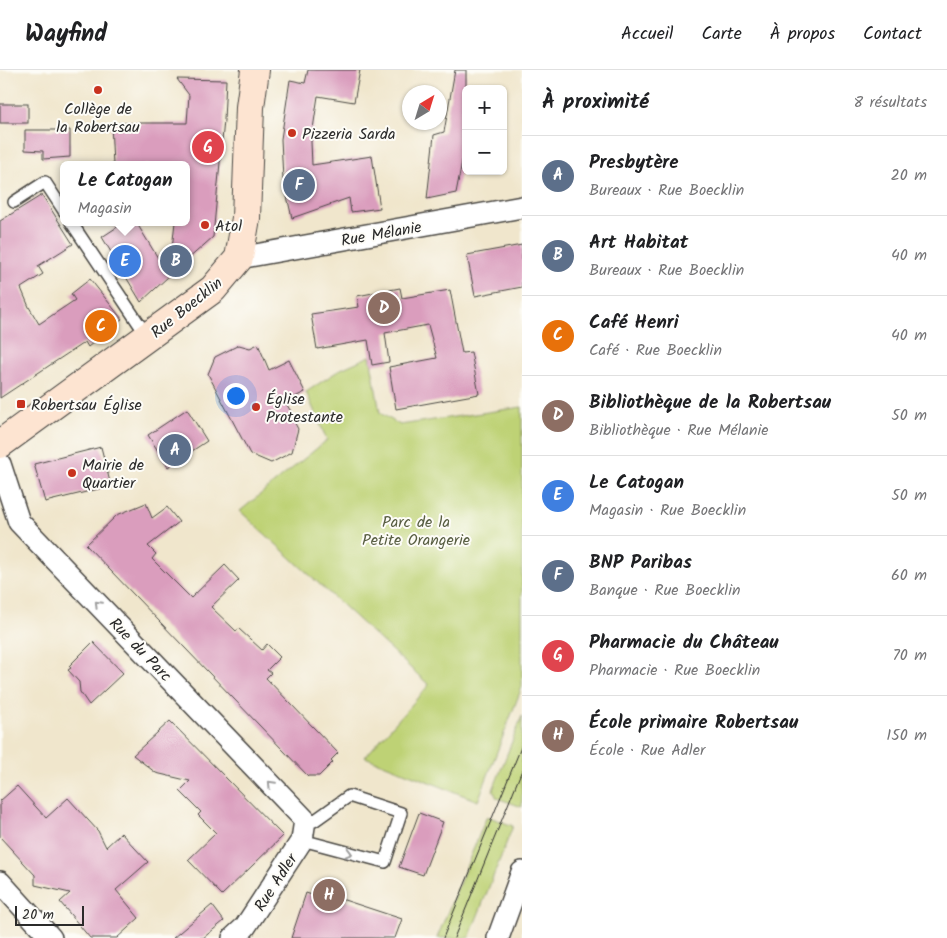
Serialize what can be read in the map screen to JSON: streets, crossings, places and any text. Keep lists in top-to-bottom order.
{
  "streets": {
    "main road": ["Rue Boecklin"],
    "street": ["Rue Mélanie", "Rue du Parc", "Rue Adler"]
  },
  "crossings": [
    ["Rue Mélanie", "Rue Boecklin"],
    ["Rue du Parc", "Rue Adler"]
  ],
  "one_way": ["Rue du Parc"],
  "parks": ["Parc de la Petite Orangerie"],
  "places": {
    "other": [
      "Collège de la Robertsau",
      "Pizzeria Sarda",
      "Atol",
      "Église Protestante",
      "Mairie de Quartier"
    ],
    "transit": ["Robertsau Église"]
  },
  "scale_bar": "20 m",
  "north": "top right",
  "page": {
    "header": "Wayfind",
    "nav": [
      "Accueil",
      "Carte",
      "À propos",
      "Contact"
    ],
    "heading": ["À proximité", "8 résultats"],
    "map_buttons": ["+", "−"],
    "pins": [
      "G",
      "F",
      "B",
      "E",
      "D",
      "C",
      "A",
      "H"
    ],
    "list": [
      {
        "mark": "A",
        "name": "Presbytère",
        "note": "Bureaux · Rue Boecklin",
        "value": "20 m"
      },
      {
        "mark": "B",
        "name": "Art Habitat",
        "note": "Bureaux · Rue Boecklin",
        "value": "40 m"
      },
      {
        "mark": "C",
        "name": "Café Henri",
        "note": "Café · Rue Boecklin",
        "value": "40 m"
      },
      {
        "mark": "D",
        "name": "Bibliothèque de la Robertsau",
        "note": "Bibliothèque · Rue Mélanie",
        "value": "50 m"
      },
      {
        "mark": "E",
        "name": "Le Catogan",
        "note": "Magasin · Rue Boecklin",
        "value": "50 m"
      },
      {
        "mark": "F",
        "name": "BNP Paribas",
        "note": "Banque · Rue Boecklin",
        "value": "60 m"
      },
      {
        "mark": "G",
        "name": "Pharmacie du Château",
        "note": "Pharmacie · Rue Boecklin",
        "value": "70 m"
      },
      {
        "mark": "H",
        "name": "École primaire Robertsau",
        "note": "École · Rue Adler",
        "value": "150 m"
      }
    ],
    "popup": ["Le Catogan", "Magasin"],
    "scale": "20 m"
  }
}
